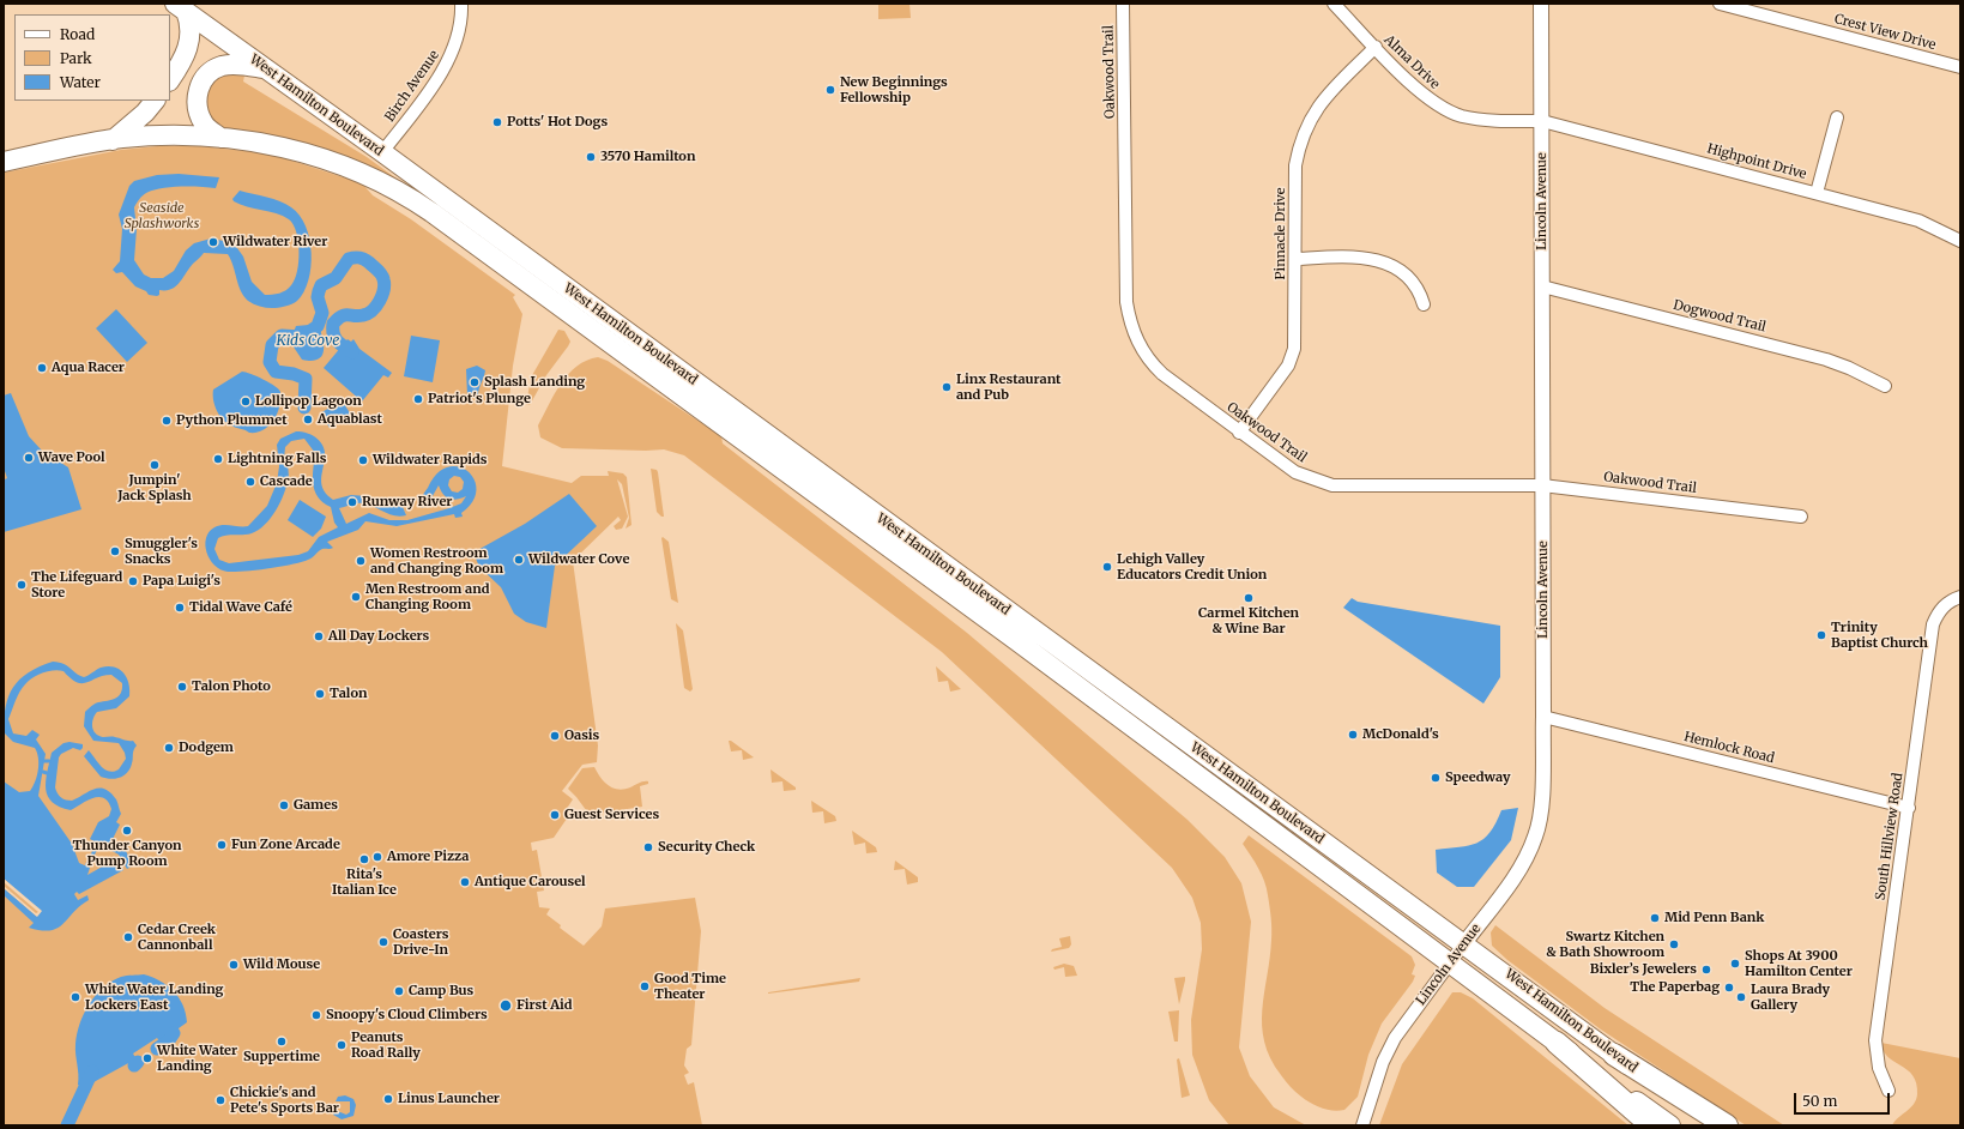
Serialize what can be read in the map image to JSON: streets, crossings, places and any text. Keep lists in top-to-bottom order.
{
  "streets": {
    "main road": ["West Hamilton Boulevard"],
    "street": [
      "Crest View Drive",
      "Alma Drive",
      "Oakwood Trail",
      "Birch Avenue",
      "Highpoint Drive",
      "Lincoln Avenue",
      "Pinnacle Drive",
      "Dogwood Trail",
      "Hemlock Road",
      "South Hillview Road"
    ]
  },
  "crossings": [
    ["Alma Drive", "Highpoint Drive"],
    ["Alma Drive", "Lincoln Avenue"],
    ["Alma Drive", "Pinnacle Drive"],
    ["Oakwood Trail", "Lincoln Avenue"],
    ["Oakwood Trail", "Pinnacle Drive"],
    ["Birch Avenue", "West Hamilton Boulevard"],
    ["West Hamilton Boulevard", "Lincoln Avenue"],
    ["Highpoint Drive", "Lincoln Avenue"],
    ["Lincoln Avenue", "Dogwood Trail"],
    ["Lincoln Avenue", "Hemlock Road"],
    ["Hemlock Road", "South Hillview Road"]
  ],
  "water": ["Kids Cove"],
  "parks": ["Seaside Splashworks"],
  "places": [
    "New Beginnings Fellowship",
    "Potts' Hot Dogs",
    "3570 Hamilton",
    "Wildwater River",
    "Aqua Racer",
    "Splash Landing",
    "Linx Restaurant and Pub",
    "Patriot's Plunge",
    "Lollipop Lagoon",
    "Aquablast",
    "Python Plummet",
    "Wave Pool",
    "Lightning Falls",
    "Wildwater Rapids",
    "Jumpin' Jack Splash",
    "Cascade",
    "Runway River",
    "Smuggler's Snacks",
    "Wildwater Cove",
    "Women Restroom and Changing Room",
    "Lehigh Valley Educators Credit Union",
    "Papa Luigi's",
    "The Lifeguard Store",
    "Men Restroom and Changing Room",
    "Carmel Kitchen & Wine Bar",
    "Tidal Wave Café",
    "Trinity Baptist Church",
    "All Day Lockers",
    "Talon Photo",
    "Talon",
    "McDonald's",
    "Oasis",
    "Dodgem",
    "Speedway",
    "Games",
    "Guest Services",
    "Thunder Canyon Pump Room",
    "Fun Zone Arcade",
    "Security Check",
    "Amore Pizza",
    "Rita's Italian Ice",
    "Antique Carousel",
    "Mid Penn Bank",
    "Cedar Creek Cannonball",
    "Coasters Drive-In",
    "Swartz Kitchen & Bath Showroom",
    "Shops At 3900 Hamilton Center",
    "Wild Mouse",
    "Bixler’s Jewelers",
    "Good Time Theater",
    "The Paperbag",
    "Camp Bus",
    "White Water Landing Lockers East",
    "Laura Brady Gallery",
    "First Aid",
    "Snoopy's Cloud Climbers",
    "Suppertime",
    "Peanuts Road Rally",
    "White Water Landing",
    "Linus Launcher",
    "Chickie's and Pete's Sports Bar"
  ],
  "legend": ["Road", "Park", "Water"],
  "scale_bar": "50 m"
}
